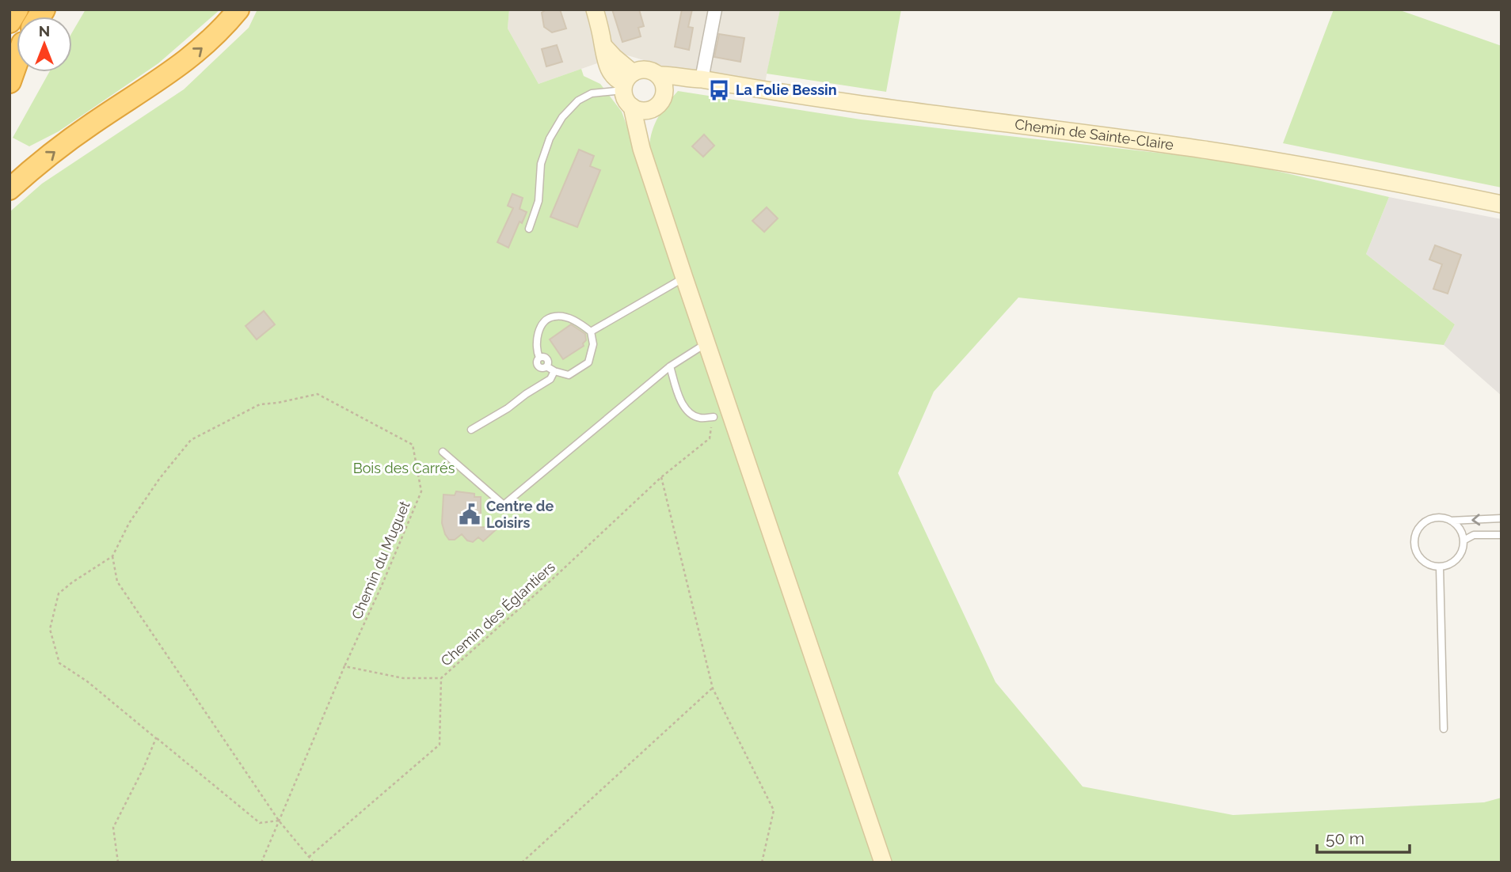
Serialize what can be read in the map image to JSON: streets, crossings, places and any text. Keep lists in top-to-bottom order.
{
  "streets": {
    "main road": ["Chemin de Sainte-Claire"],
    "path": ["Chemin du Muguet", "Chemin des Églantiers"]
  },
  "crossings": [
    ["Chemin du Muguet", "Chemin des Églantiers"]
  ],
  "parks": ["Bois des Carrés"],
  "places": {
    "bus stop": ["La Folie Bessin"],
    "public building": ["Centre de Loisirs"]
  },
  "scale_bar": "50 m",
  "north": "top"
}
